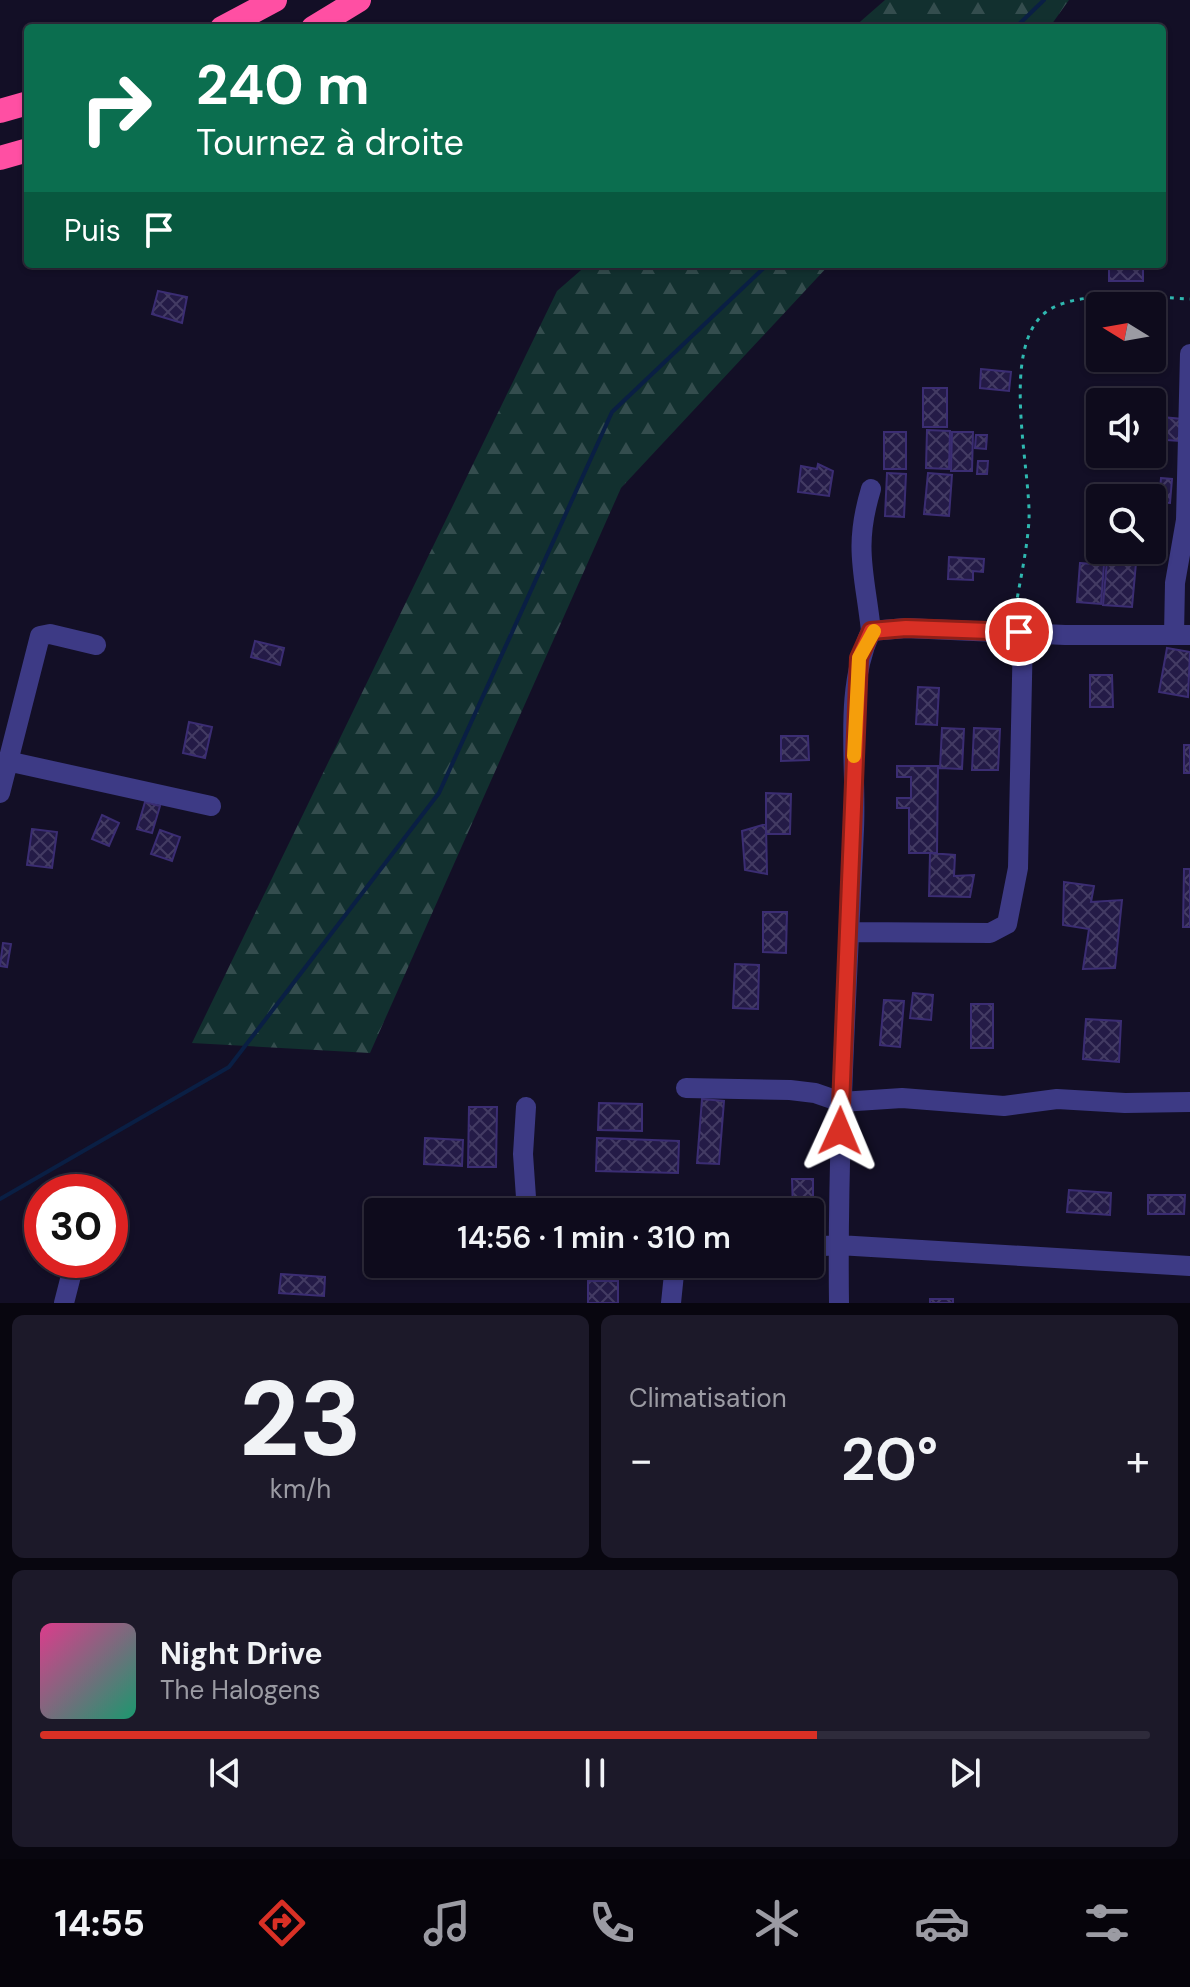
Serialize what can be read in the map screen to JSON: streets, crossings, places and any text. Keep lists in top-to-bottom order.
{
  "north": "left",
  "page": {
    "turn": ["240 m", "Tournez à droite"],
    "then": "Puis",
    "limit": "30",
    "trip": "14:56 · 1 min · 310 m",
    "tile": [
      ["23", "km/h"],
      "Climatisation"
    ],
    "heat": ["−", "20°", "+"],
    "song": ["Night Drive", "The Halogens"],
    "tabs": "14:55"
  }
}
